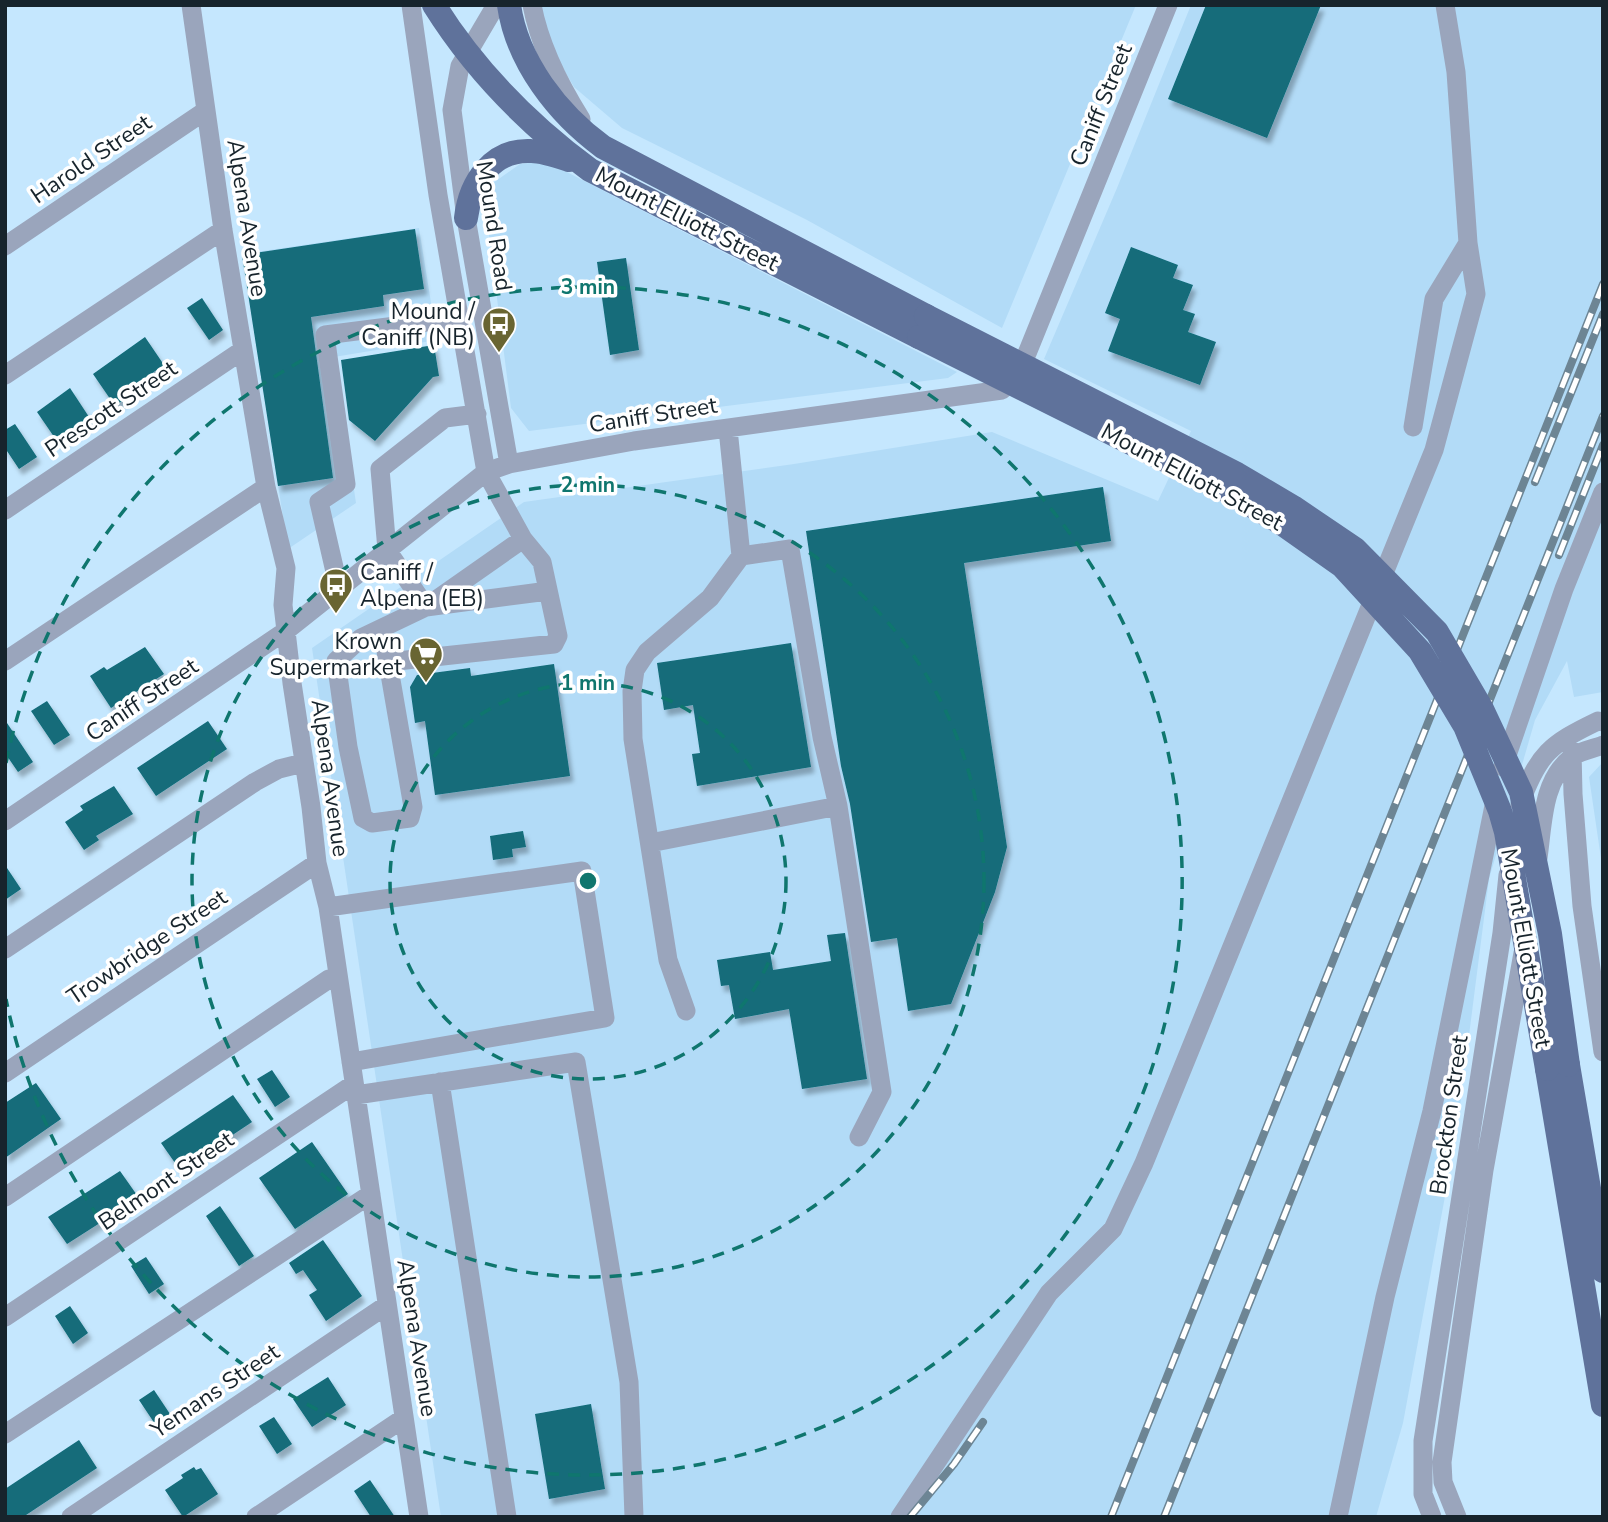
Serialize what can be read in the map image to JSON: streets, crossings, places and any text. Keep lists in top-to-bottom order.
{
  "streets": {
    "main road": ["Mount Elliott Street"],
    "street": [
      "Caniff Street",
      "Harold Street",
      "Alpena Avenue",
      "Mound Road",
      "Prescott Street",
      "Trowbridge Street",
      "Brockton Street",
      "Belmont Street",
      "Yemans Street"
    ]
  },
  "crossings": [
    ["Caniff Street", "Alpena Avenue"],
    ["Caniff Street", "Mound Road"],
    ["Harold Street", "Alpena Avenue"],
    ["Alpena Avenue", "Prescott Street"],
    ["Alpena Avenue", "Trowbridge Street"],
    ["Alpena Avenue", "Belmont Street"],
    ["Alpena Avenue", "Yemans Street"],
    ["Mount Elliott Street", "Mound Road"]
  ],
  "places": {
    "bus stop": ["Mound / Caniff (NB)", "Caniff / Alpena (EB)"],
    "supermarket": ["Krown Supermarket"]
  },
  "rings": ["3 min", "2 min", "1 min"]
}
